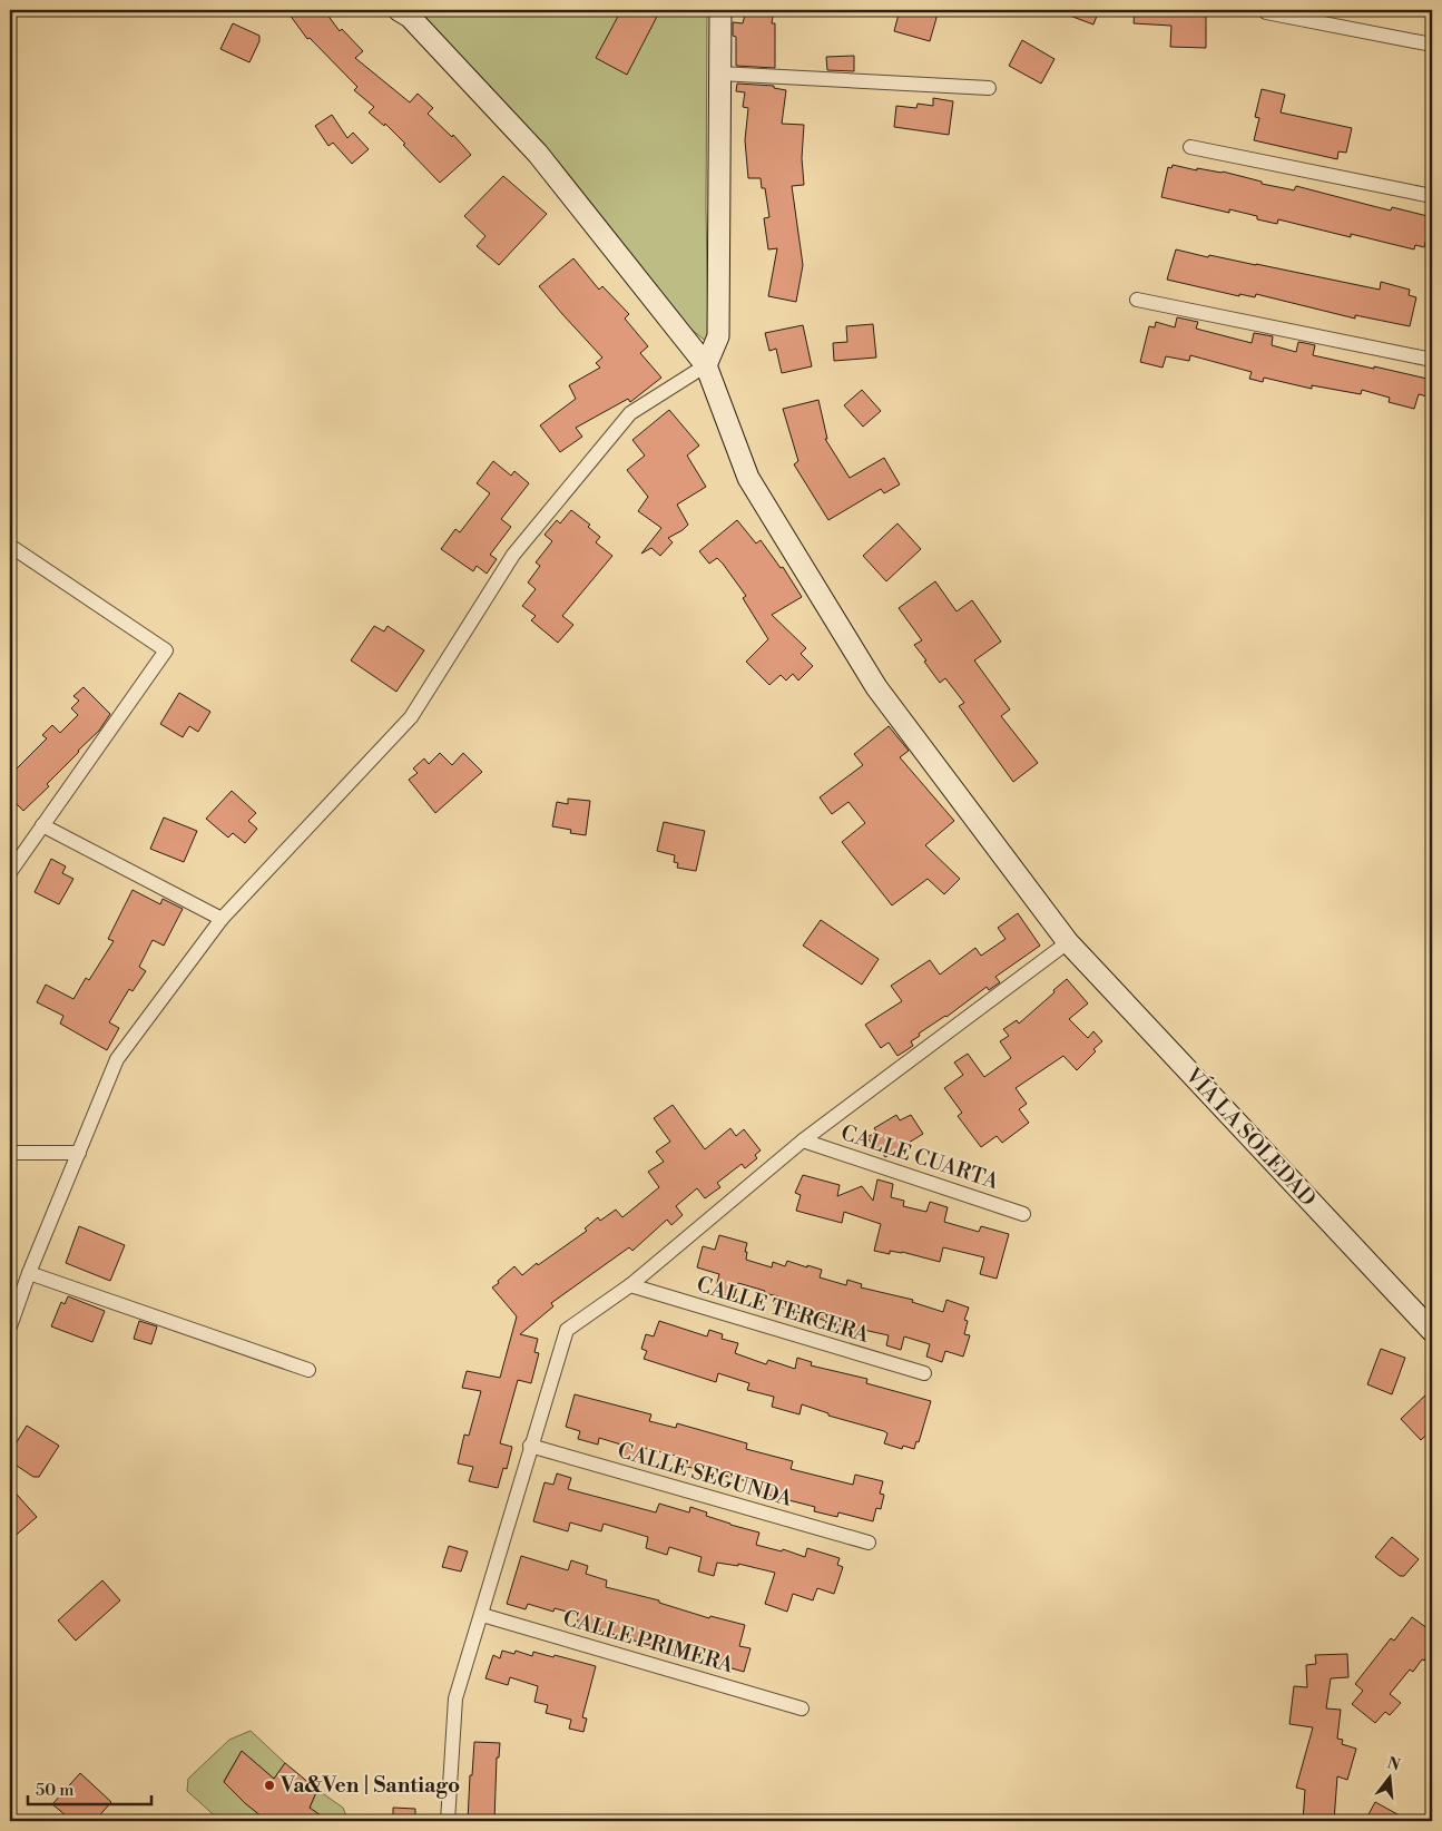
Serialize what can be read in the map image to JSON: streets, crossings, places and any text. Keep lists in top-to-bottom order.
{
  "streets": {
    "street": [
      "VÍA LA SOLEDAD",
      "CALLE CUARTA",
      "CALLE TERCERA",
      "CALLE SEGUNDA",
      "CALLE PRIMERA"
    ]
  },
  "places": ["Va&Ven | Santiago"],
  "scale_bar": "50 m",
  "north": "top"
}
